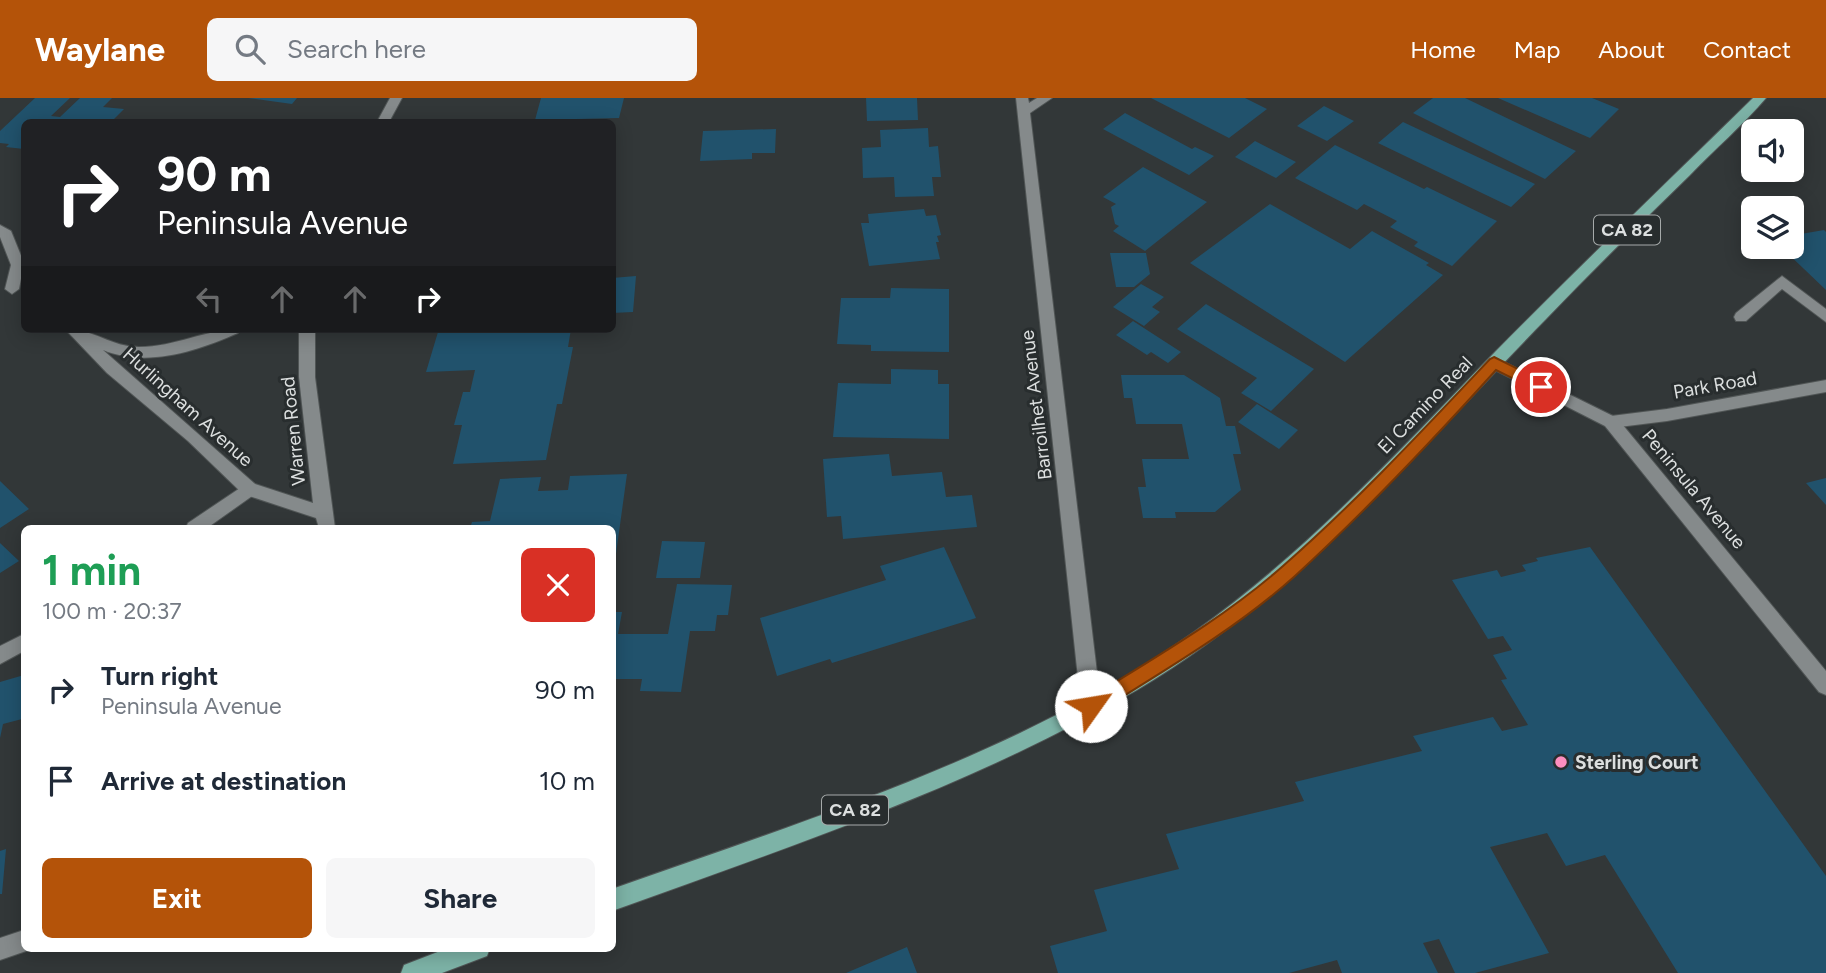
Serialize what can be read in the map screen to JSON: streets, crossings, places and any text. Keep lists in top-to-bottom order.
{
  "streets": {
    "main road": ["CA 82", "El Camino Real"],
    "street": [
      "Park Road",
      "Barroilhet Avenue",
      "Hurlingham Avenue",
      "Warren Road",
      "Peninsula Avenue"
    ]
  },
  "crossings": [
    ["CA 82", "Barroilhet Avenue"],
    ["CA 82", "El Camino Real"],
    ["Park Road", "Peninsula Avenue"],
    ["Barroilhet Avenue", "El Camino Real"],
    ["El Camino Real", "Peninsula Avenue"],
    ["Hurlingham Avenue", "Warren Road"]
  ],
  "places": ["Sterling Court"],
  "page": {
    "header": "Waylane",
    "search": "Search here",
    "nav": [
      "Home",
      "Map",
      "About",
      "Contact"
    ],
    "turn": ["90 m", "Peninsula Avenue"],
    "heading": ["1 min", "100 m · 20:37"],
    "list": [
      {
        "name": "Turn right",
        "note": "Peninsula Avenue",
        "value": "90 m"
      },
      {
        "name": "Arrive at destination",
        "value": "10 m"
      }
    ],
    "buttons": ["Exit", "Share"]
  }
}
